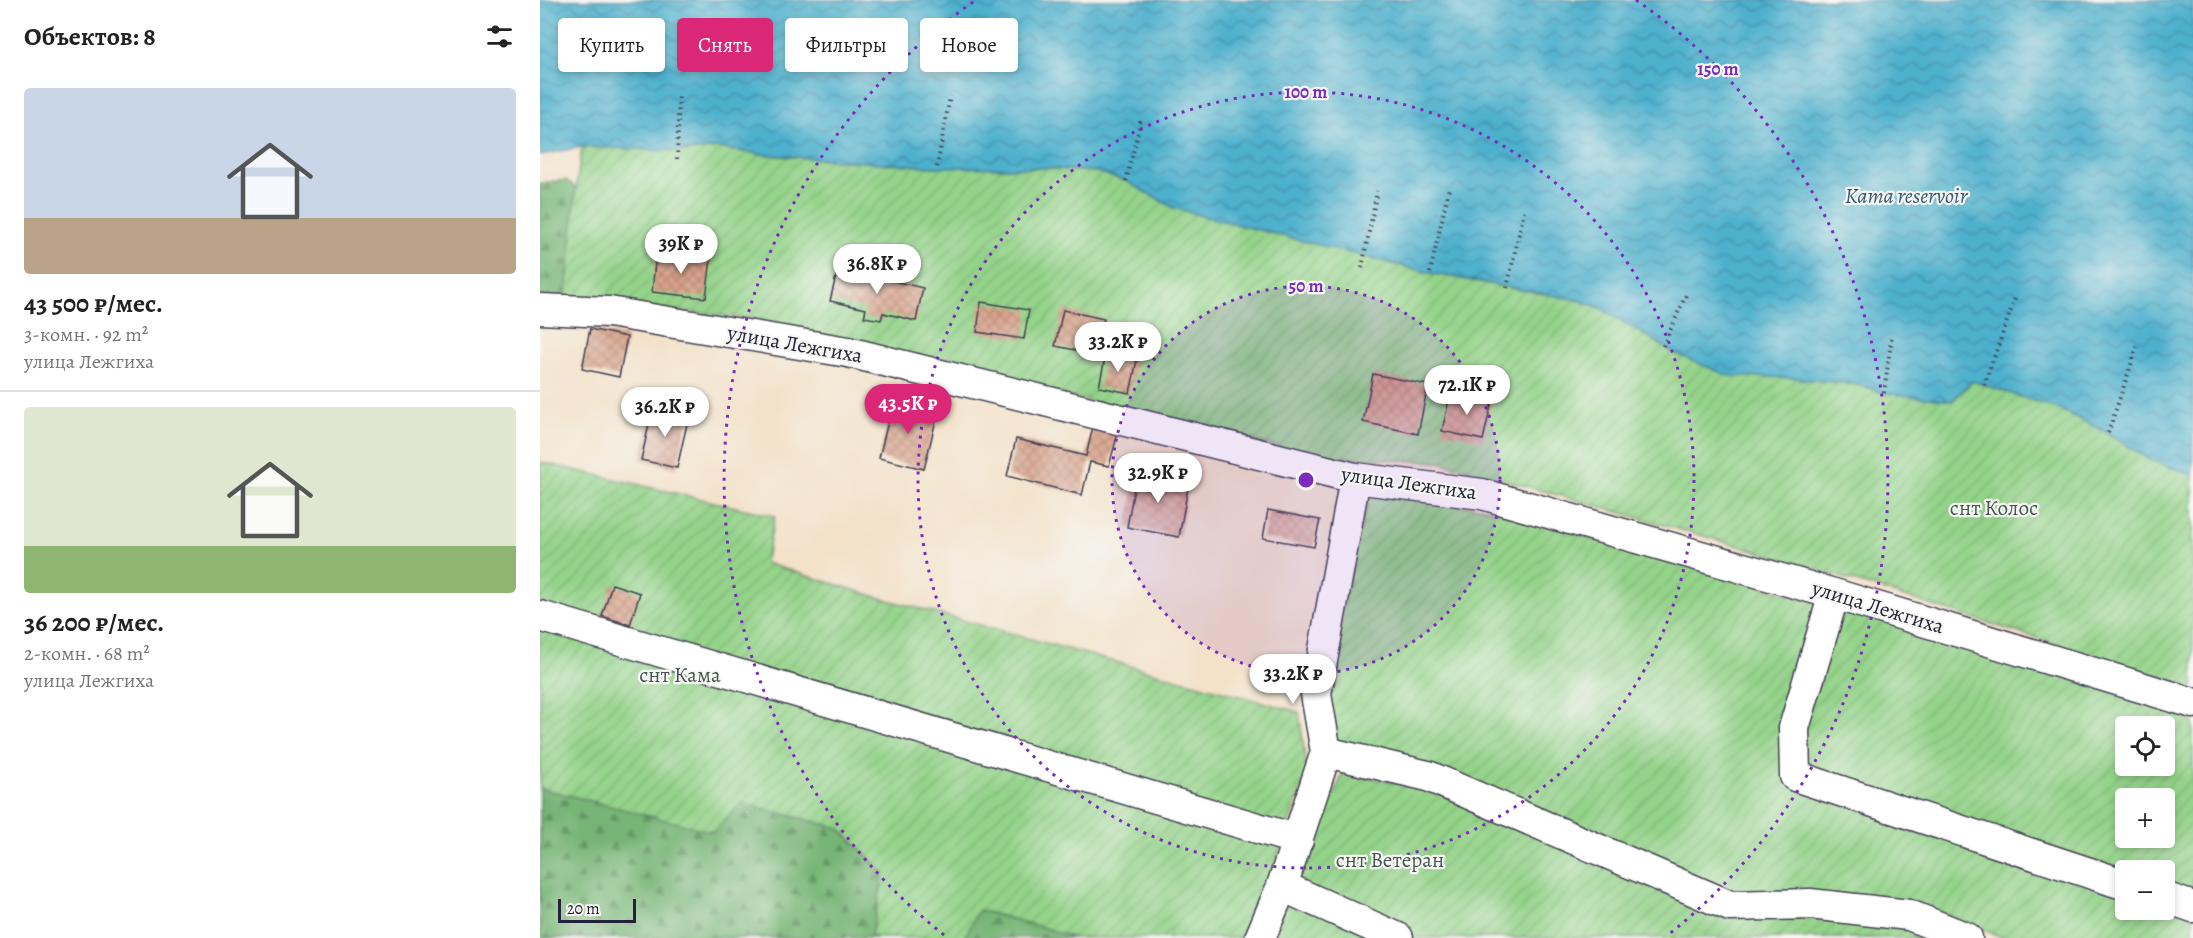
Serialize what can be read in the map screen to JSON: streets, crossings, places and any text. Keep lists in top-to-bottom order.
{
  "streets": {
    "street": ["улица Лежгиха"]
  },
  "water": ["Kama reservoir"],
  "parks": ["снт Колос", "снт Кама", "снт Ветеран"],
  "scale_bar": "20 m",
  "page": {
    "heading": "Объектов: 8",
    "chip": [
      "Купить",
      "Снять",
      "Фильтры",
      "Новое"
    ],
    "list": [
      {
        "name": "43 500 ₽/мес.",
        "note": "3-комн. · 92 m² · улица Лежгиха"
      },
      {
        "name": "36 200 ₽/мес.",
        "note": "2-комн. · 68 m² · улица Лежгиха"
      }
    ],
    "price": [
      "39K ₽",
      "36.8K ₽",
      "33.2K ₽",
      "72.1K ₽",
      "43.5K ₽",
      "36.2K ₽",
      "32.9K ₽",
      "33.2K ₽"
    ],
    "map_buttons": ["+", "−"],
    "scale": "20 m"
  },
  "rings": ["150 m", "100 m", "50 m"]
}
